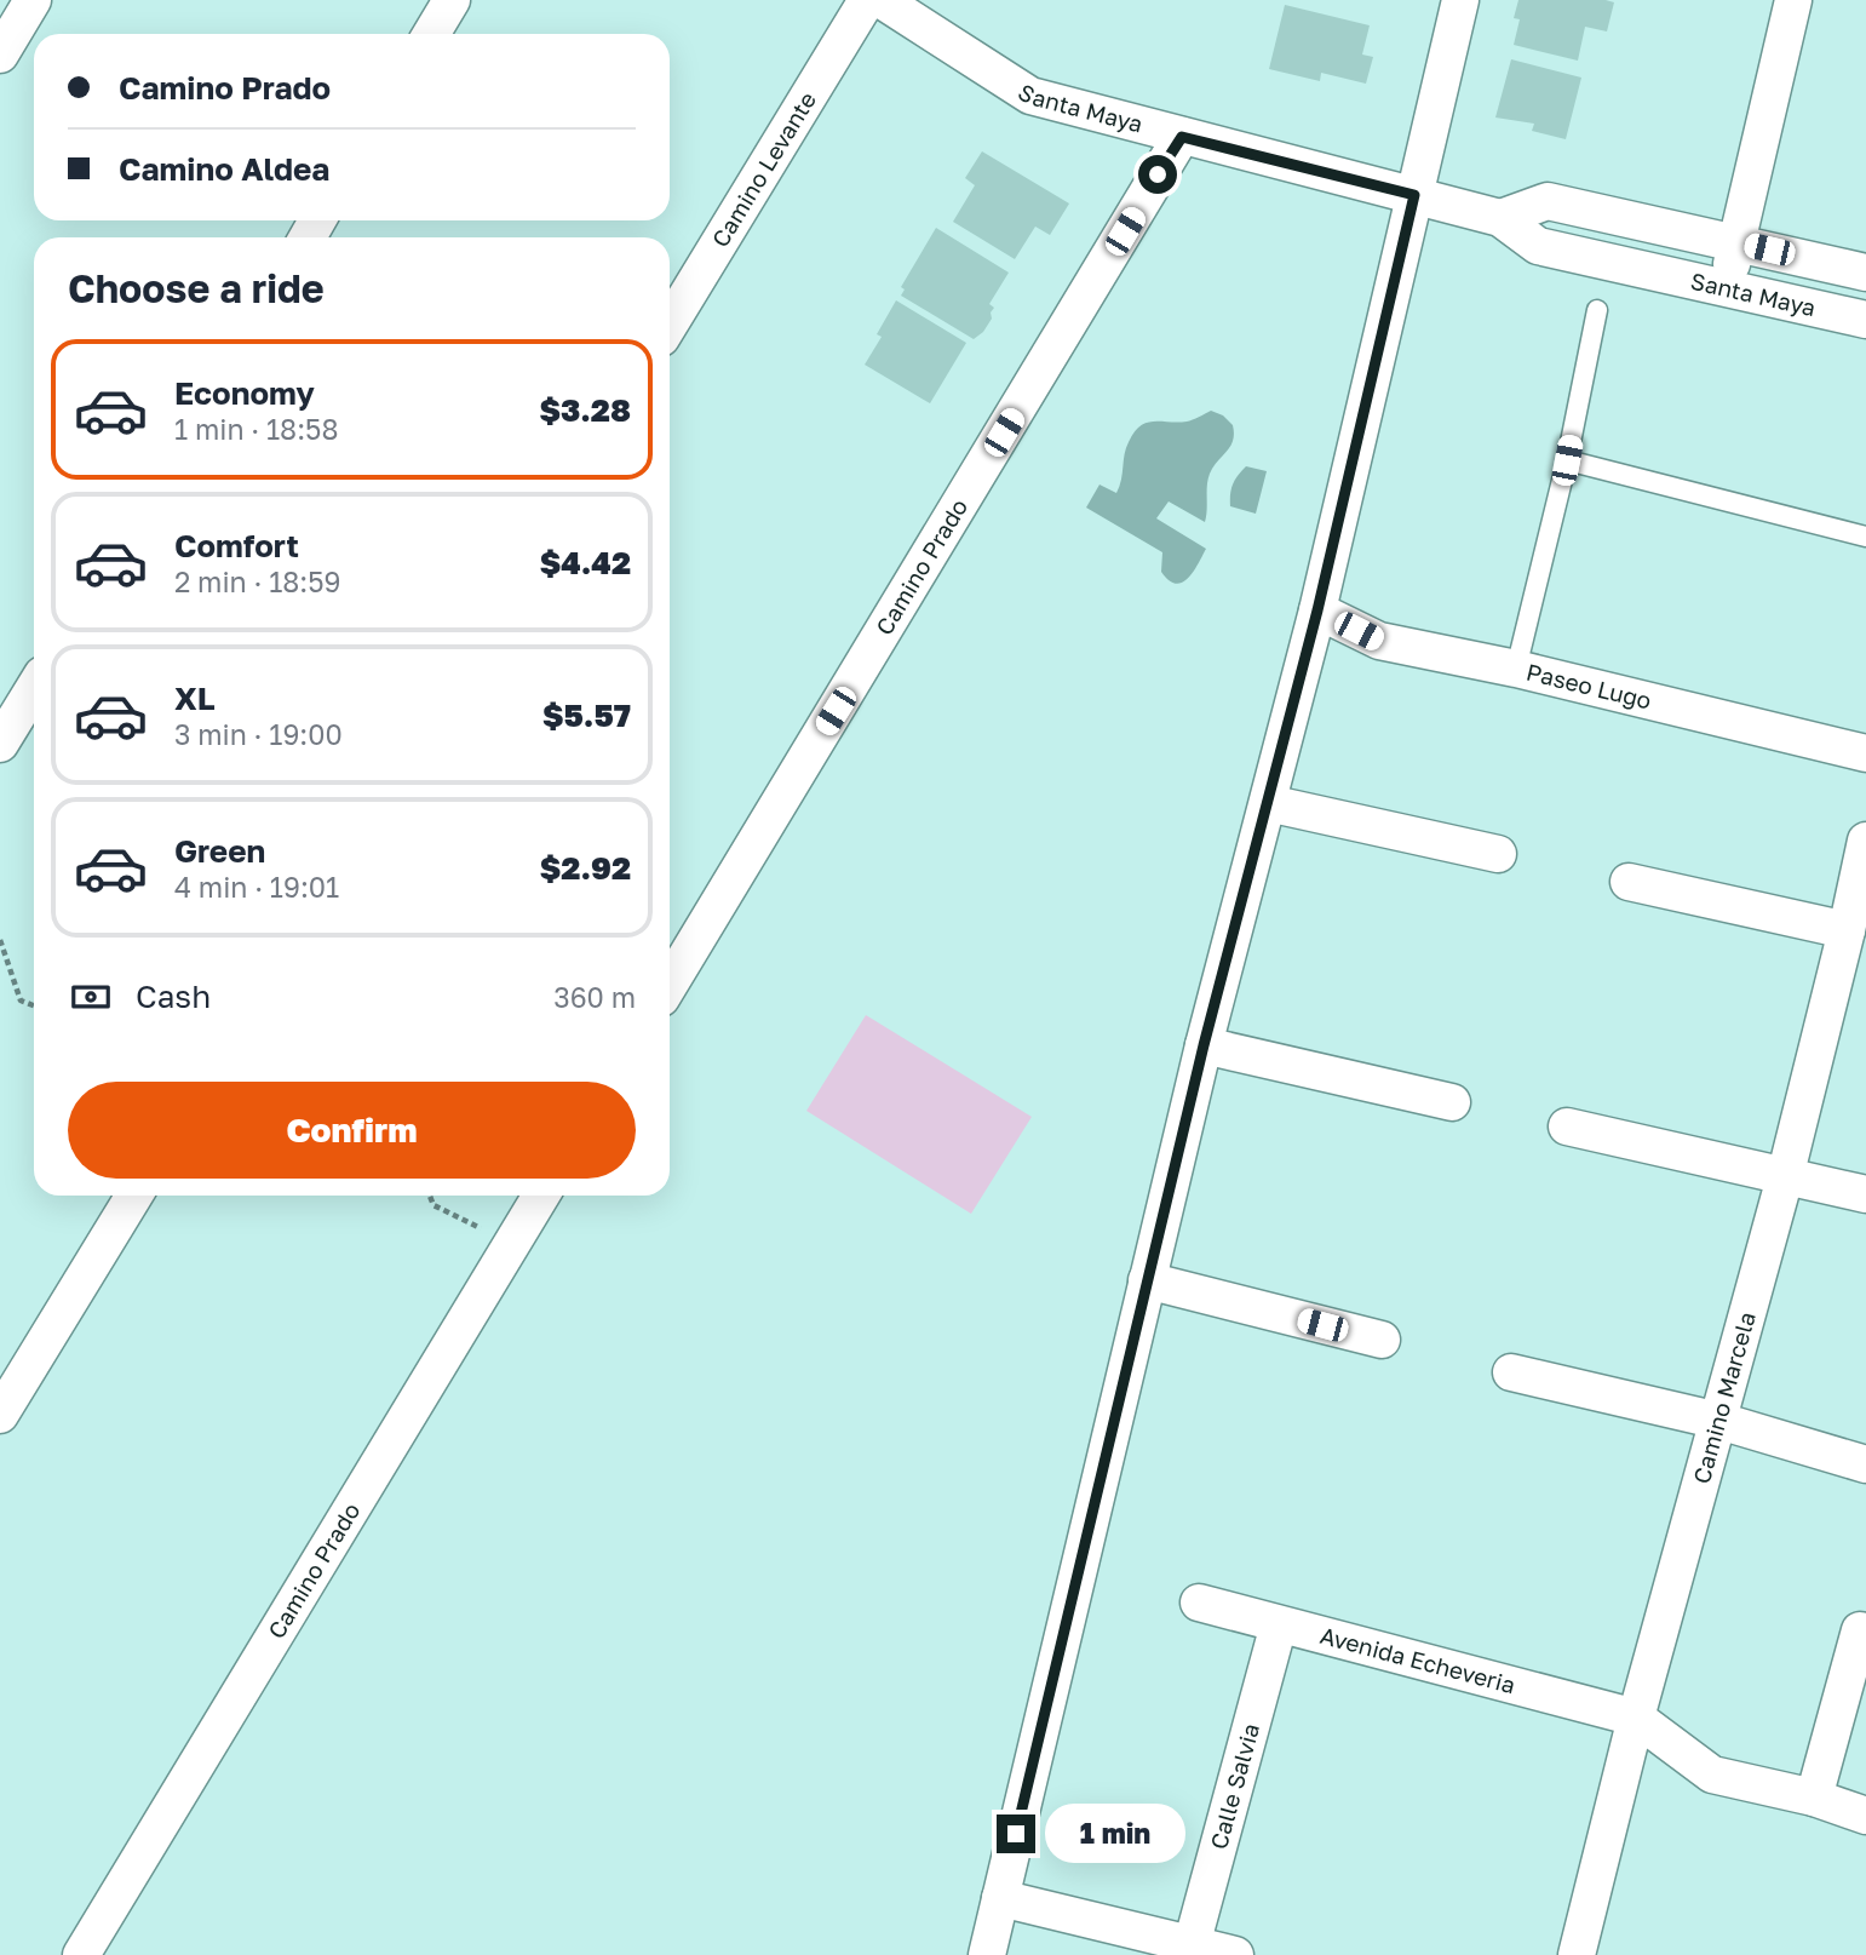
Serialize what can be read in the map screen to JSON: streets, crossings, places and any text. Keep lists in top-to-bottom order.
{
  "streets": {
    "street": [
      "Santa Maya",
      "Camino Levante",
      "Camino Prado",
      "Paseo Lugo",
      "Camino Marcela",
      "Avenida Echeveria",
      "Calle Salvia"
    ]
  },
  "crossings": [
    ["Santa Maya", "Camino Prado"],
    ["Camino Marcela", "Avenida Echeveria"],
    ["Avenida Echeveria", "Calle Salvia"]
  ],
  "page": {
    "banner": ["Camino Prado", "Camino Aldea"],
    "heading": "Choose a ride",
    "list": [
      {
        "name": "Economy",
        "note": "1 min · 18:58",
        "value": "$3.28"
      },
      {
        "name": "Comfort",
        "note": "2 min · 18:59",
        "value": "$4.42"
      },
      {
        "name": "XL",
        "note": "3 min · 19:00",
        "value": "$5.57"
      },
      {
        "name": "Green",
        "note": "4 min · 19:01",
        "value": "$2.92"
      }
    ],
    "pay": ["Cash", "360 m"],
    "buttons": "Confirm",
    "bubble": "1 min"
  }
}
